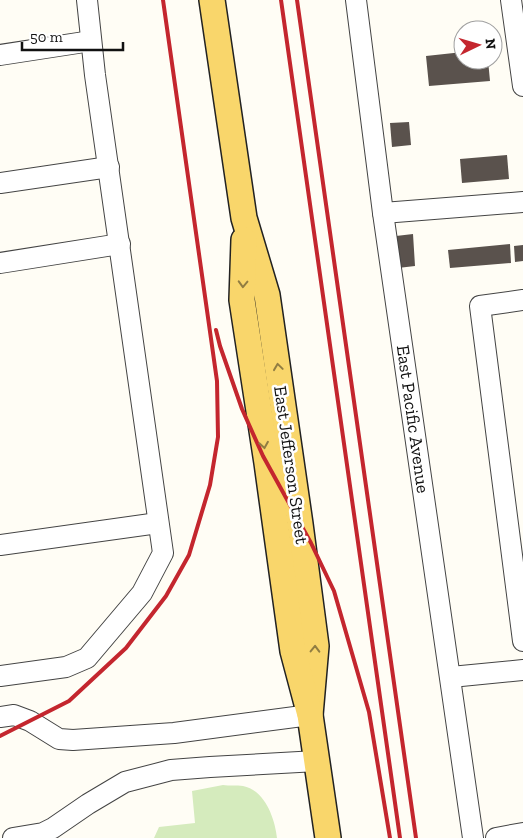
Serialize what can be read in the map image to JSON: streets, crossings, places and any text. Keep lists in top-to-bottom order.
{
  "streets": {
    "main road": ["East Jefferson Street"],
    "street": ["East Pacific Avenue"]
  },
  "scale_bar": "50 m",
  "north": "right"
}
